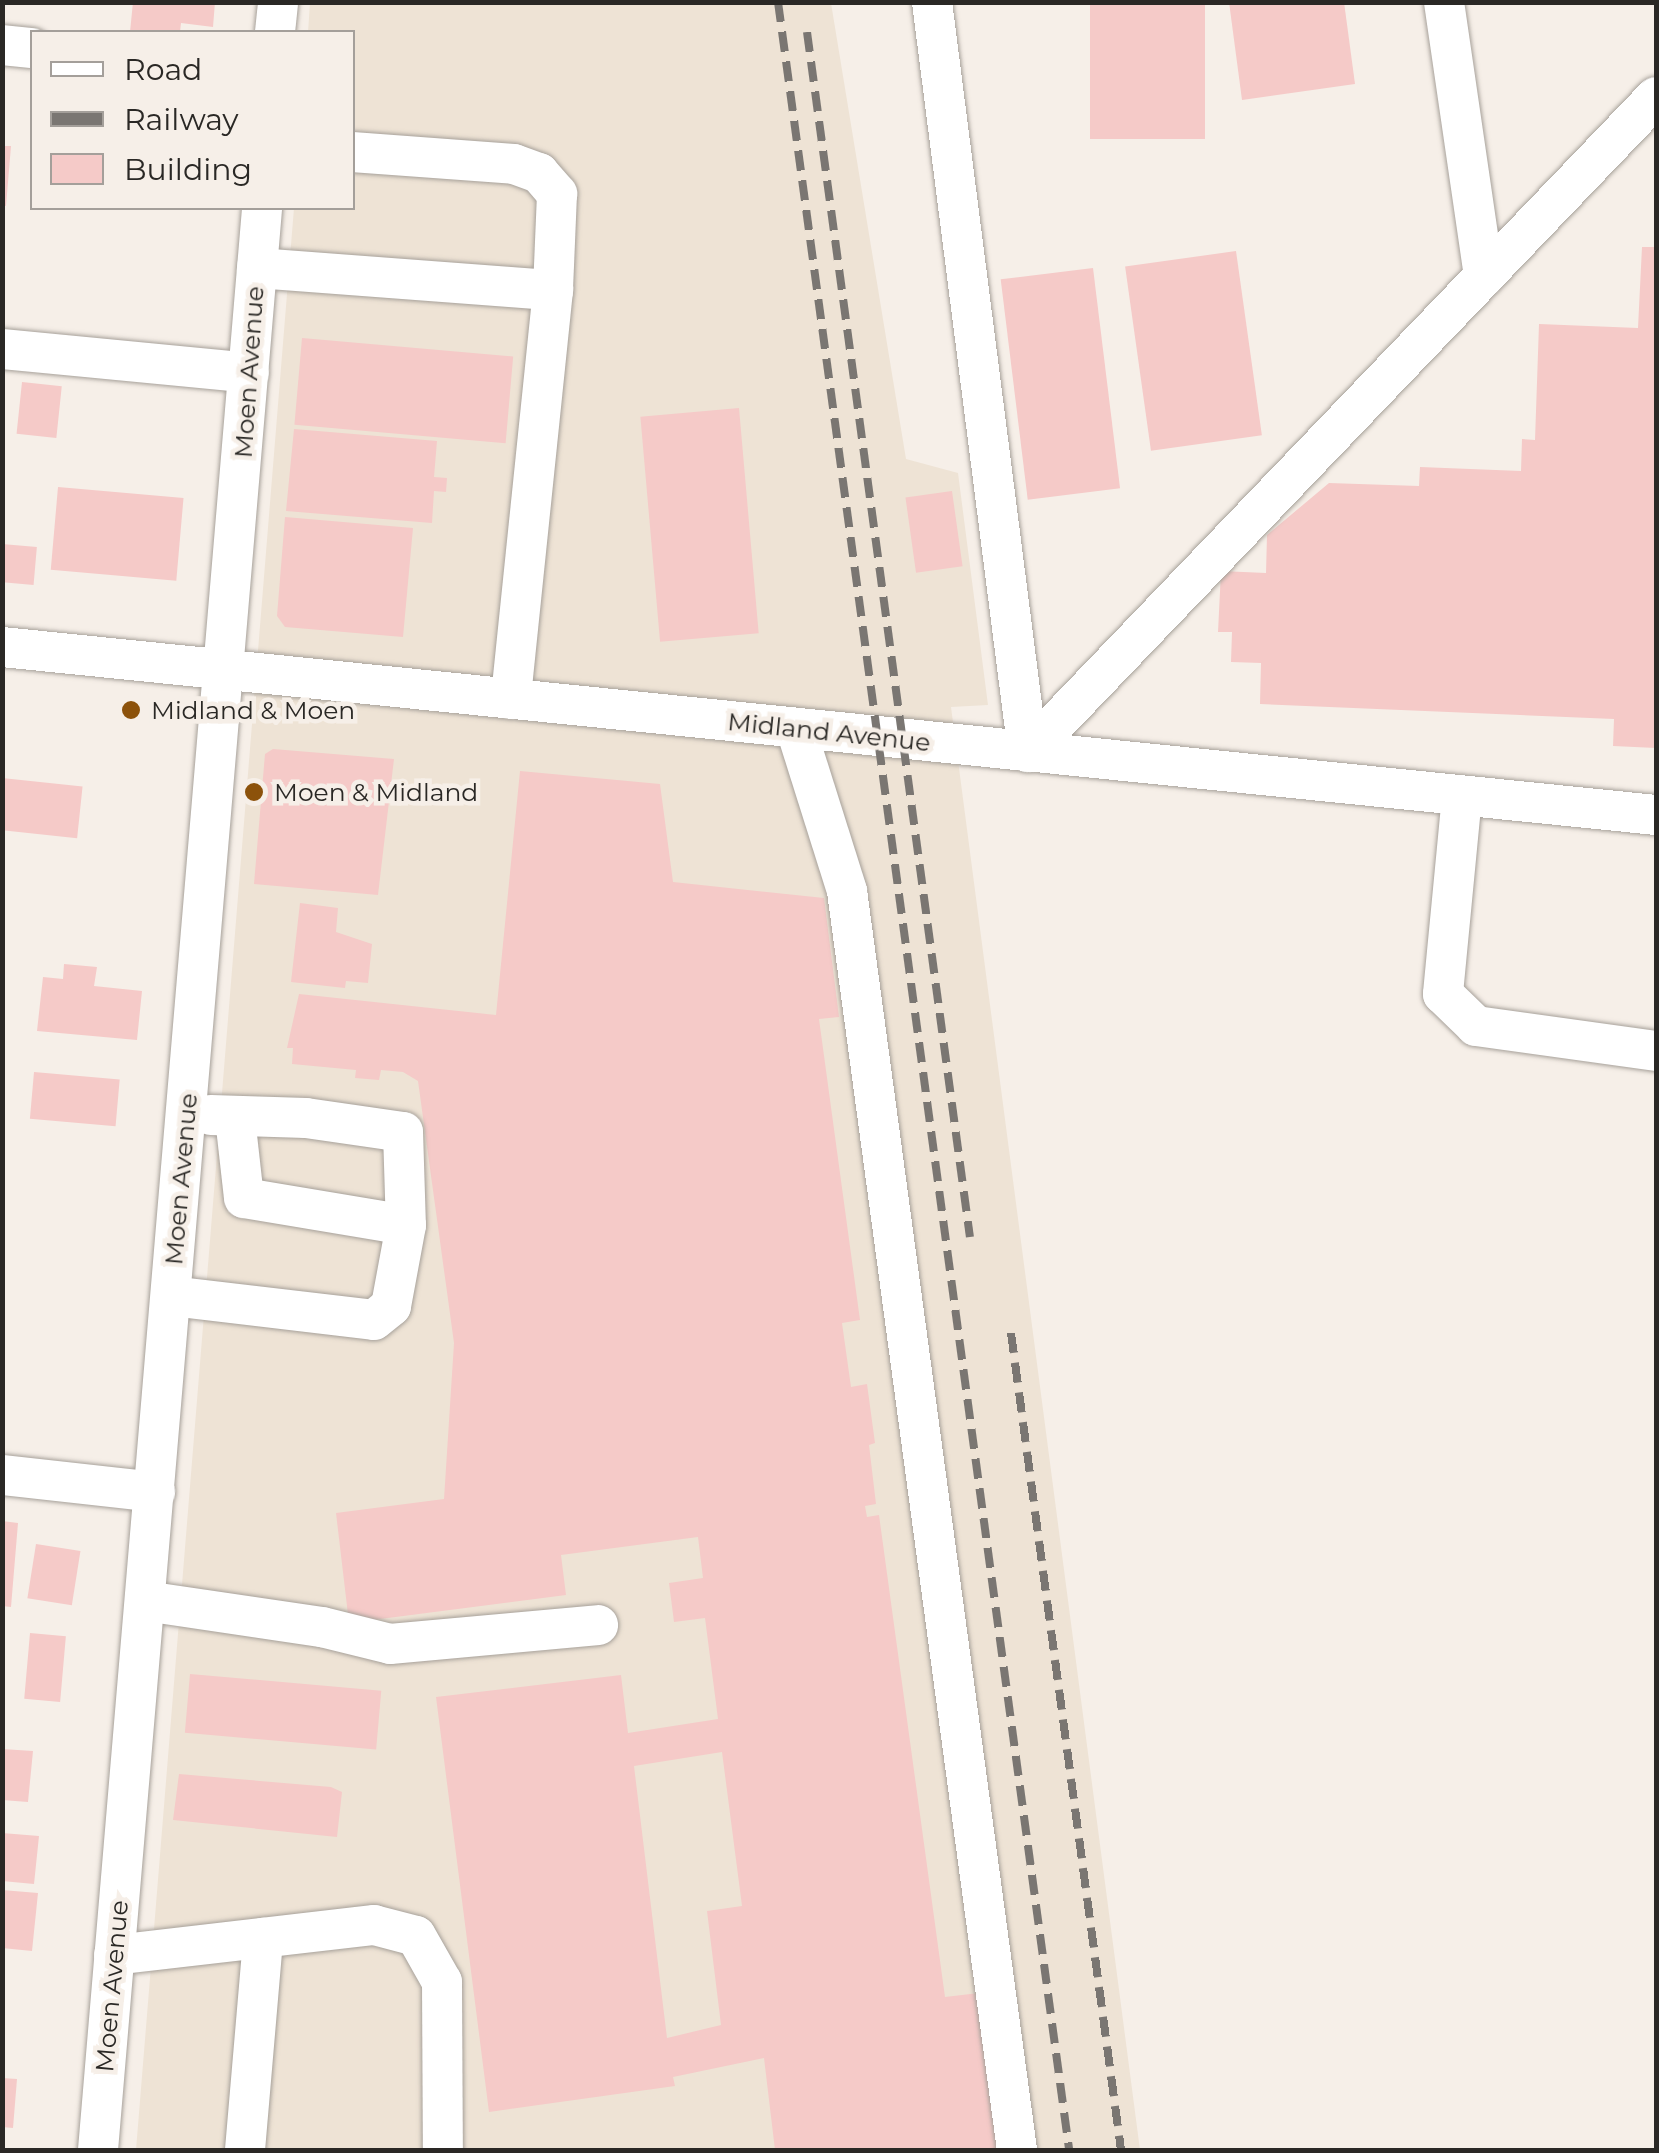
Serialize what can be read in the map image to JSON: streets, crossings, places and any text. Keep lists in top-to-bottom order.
{
  "streets": {
    "street": ["Moen Avenue", "Midland Avenue"]
  },
  "crossings": [
    ["Moen Avenue", "Midland Avenue"]
  ],
  "places": ["Midland & Moen", "Moen & Midland"],
  "legend": ["Road", "Railway", "Building"]
}
